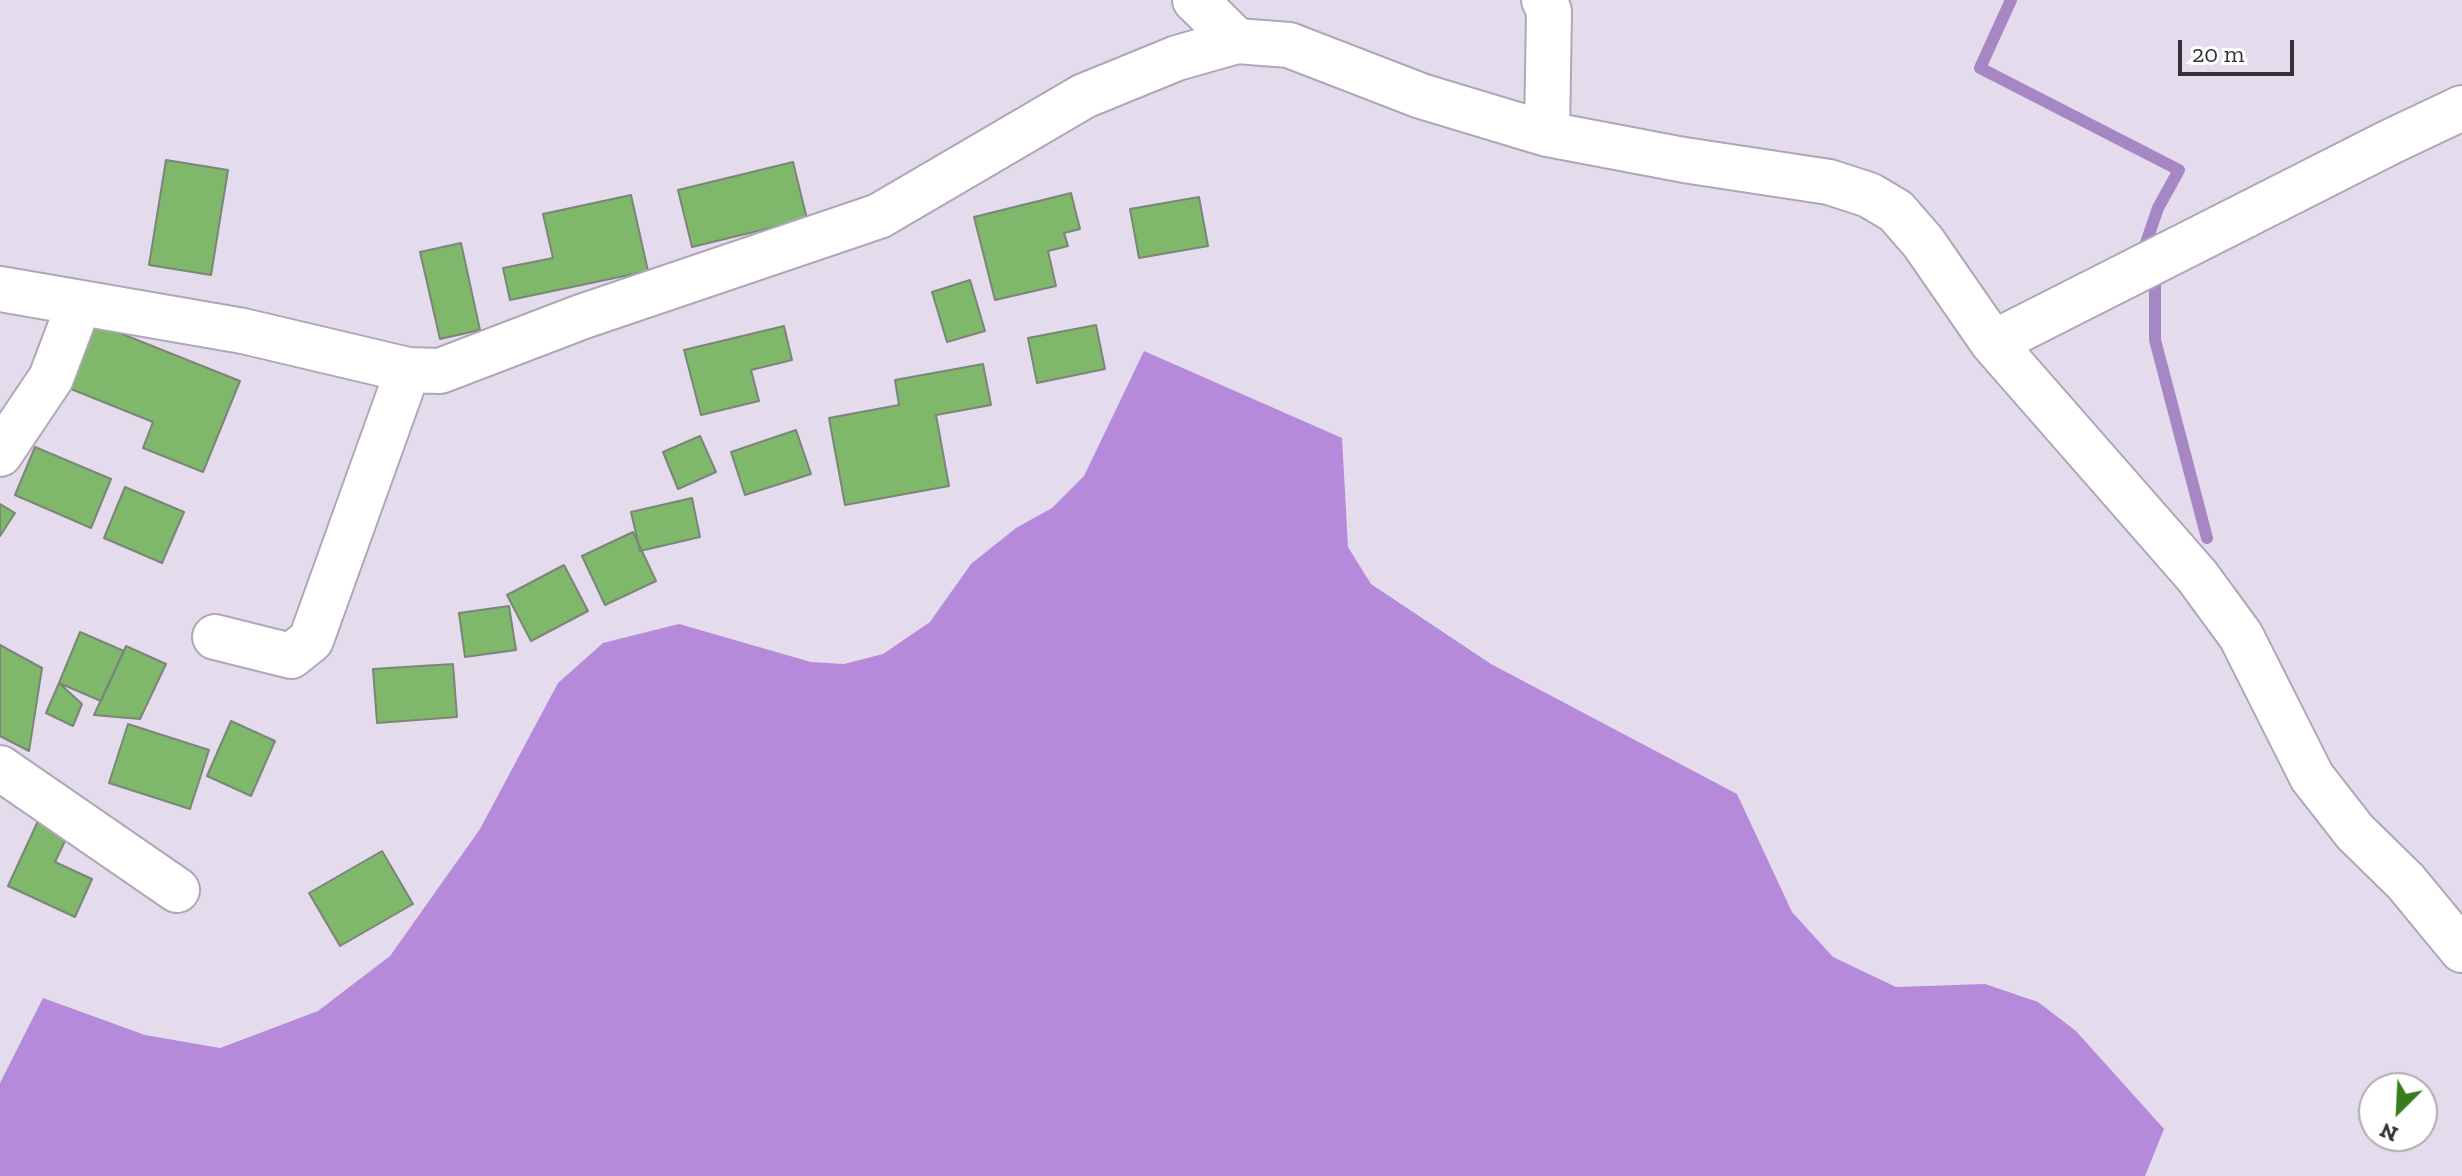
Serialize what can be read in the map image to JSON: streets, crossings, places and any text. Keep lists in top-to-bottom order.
{
  "scale_bar": "20 m",
  "north": "bottom left"
}
